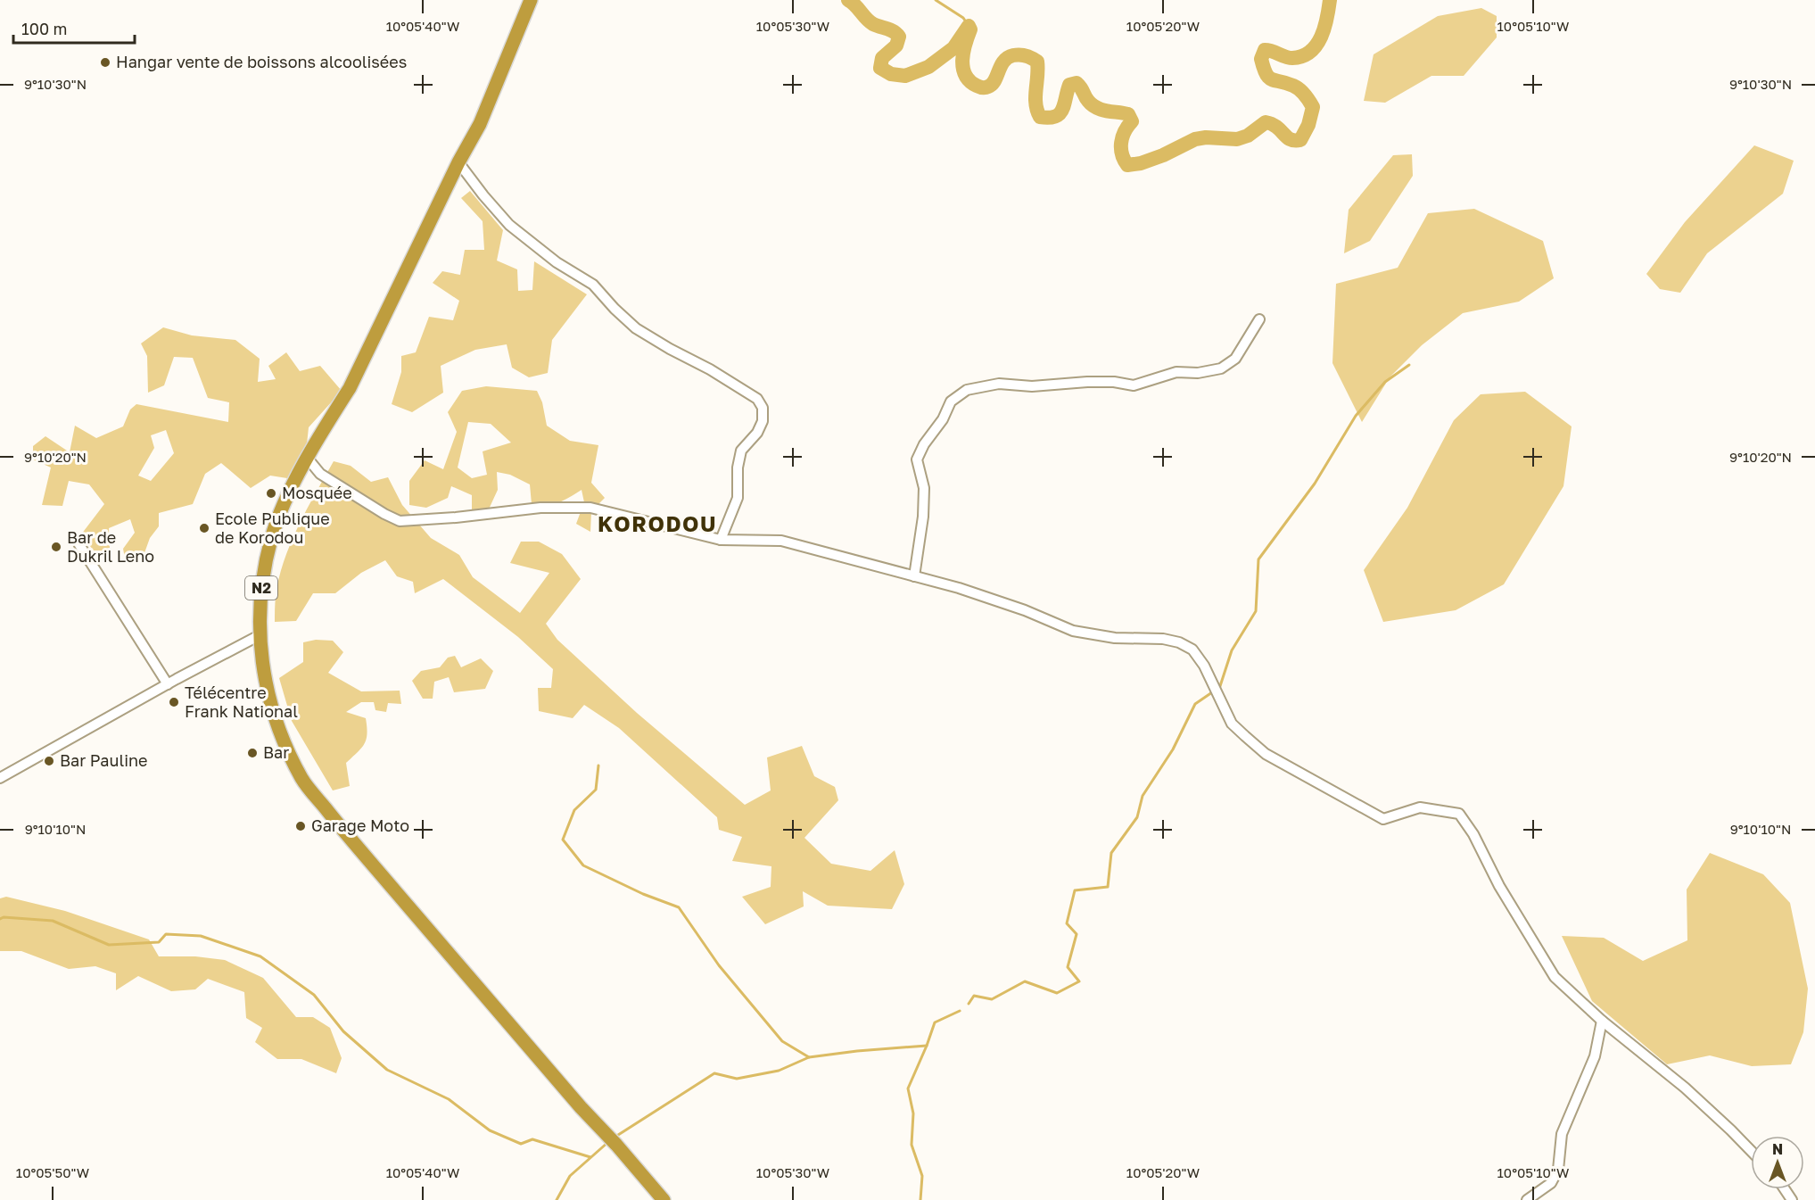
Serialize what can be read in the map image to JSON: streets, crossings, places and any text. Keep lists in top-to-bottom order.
{
  "streets": {
    "highway": ["N2"]
  },
  "districts": ["KORODOU"],
  "places": [
    "Hangar vente de boissons alcoolisées",
    "Mosquée",
    "Ecole Publique de Korodou",
    "Bar de Dukril Leno",
    "Télécentre Frank National",
    "Bar",
    "Bar Pauline",
    "Garage Moto"
  ],
  "scale_bar": "100 m",
  "north": "top",
  "coordinates": [
    "10°05'40\"W",
    "10°05'30\"W",
    "10°05'20\"W",
    "10°05'10\"W",
    "9°10'30\"N",
    "9°10'20\"N",
    "9°10'10\"N",
    "10°05'50\"W"
  ]
}
